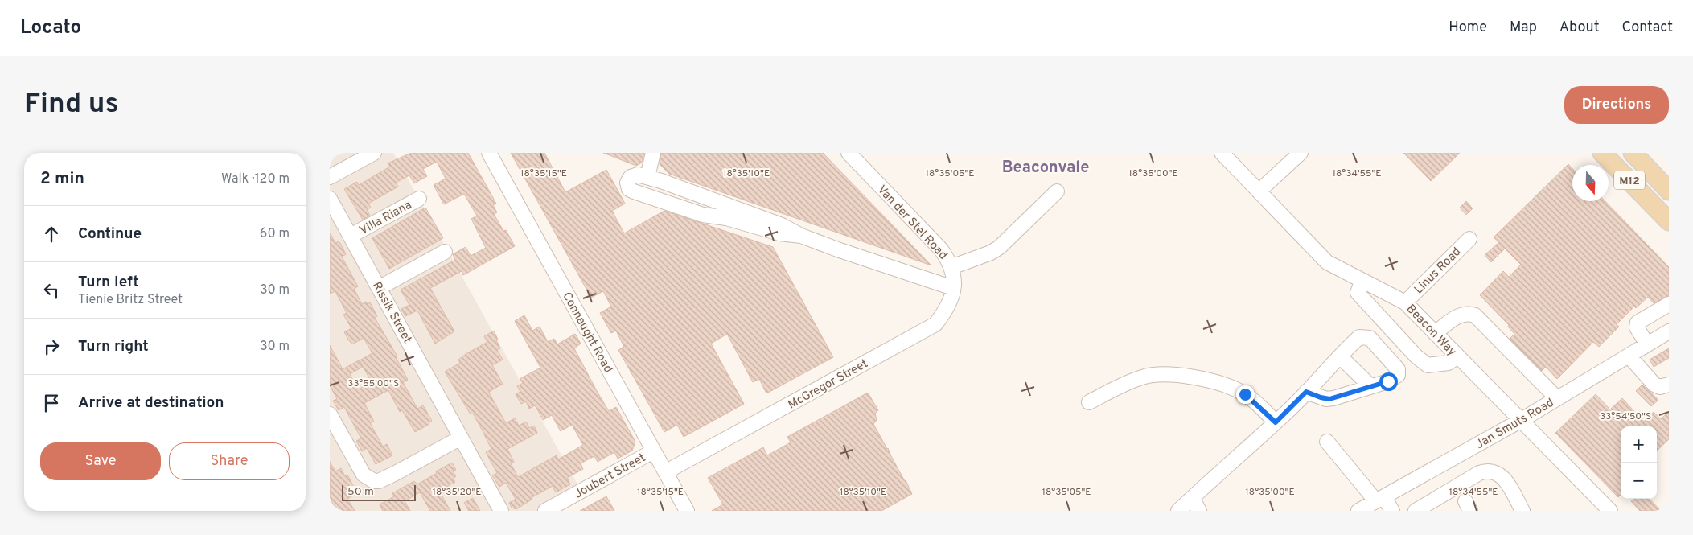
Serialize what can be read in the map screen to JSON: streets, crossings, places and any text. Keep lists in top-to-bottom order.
{
  "streets": {
    "main road": ["M12"],
    "street": [
      "Villa Riana",
      "Van der Stel Road",
      "Linus Road",
      "Rissik Street",
      "Beacon Way",
      "Connaught Road",
      "McGregor Street",
      "Jan Smuts Road",
      "Joubert Street"
    ]
  },
  "crossings": [
    ["Villa Riana", "Rissik Street"],
    ["Van der Stel Road", "McGregor Street"],
    ["Linus Road", "Beacon Way"],
    ["Beacon Way", "Jan Smuts Road"],
    ["Connaught Road", "McGregor Street"],
    ["Connaught Road", "Joubert Street"]
  ],
  "districts": ["Beaconvale"],
  "scale_bar": "50 m",
  "north": "bottom",
  "page": {
    "header": "Locato",
    "nav": [
      "Home",
      "Map",
      "About",
      "Contact"
    ],
    "buttons": [
      "Directions",
      ["Save", "Share"]
    ],
    "title": "Find us",
    "heading": ["2 min", "Walk · 120 m"],
    "list": [
      ["Continue", "60 m"],
      ["Turn left", "Tienie Britz Street", "30 m"],
      ["Turn right", "30 m"],
      "Arrive at destination"
    ],
    "map_buttons": ["+", "−"],
    "scale": "50 m"
  },
  "coordinates": [
    "18°35'15\"E",
    "18°35'10\"E",
    "18°35'05\"E",
    "18°35'00\"E",
    "18°34'55\"E",
    "33°55'00\"S",
    "33°54'50\"S",
    "18°35'20\"E"
  ]
}
